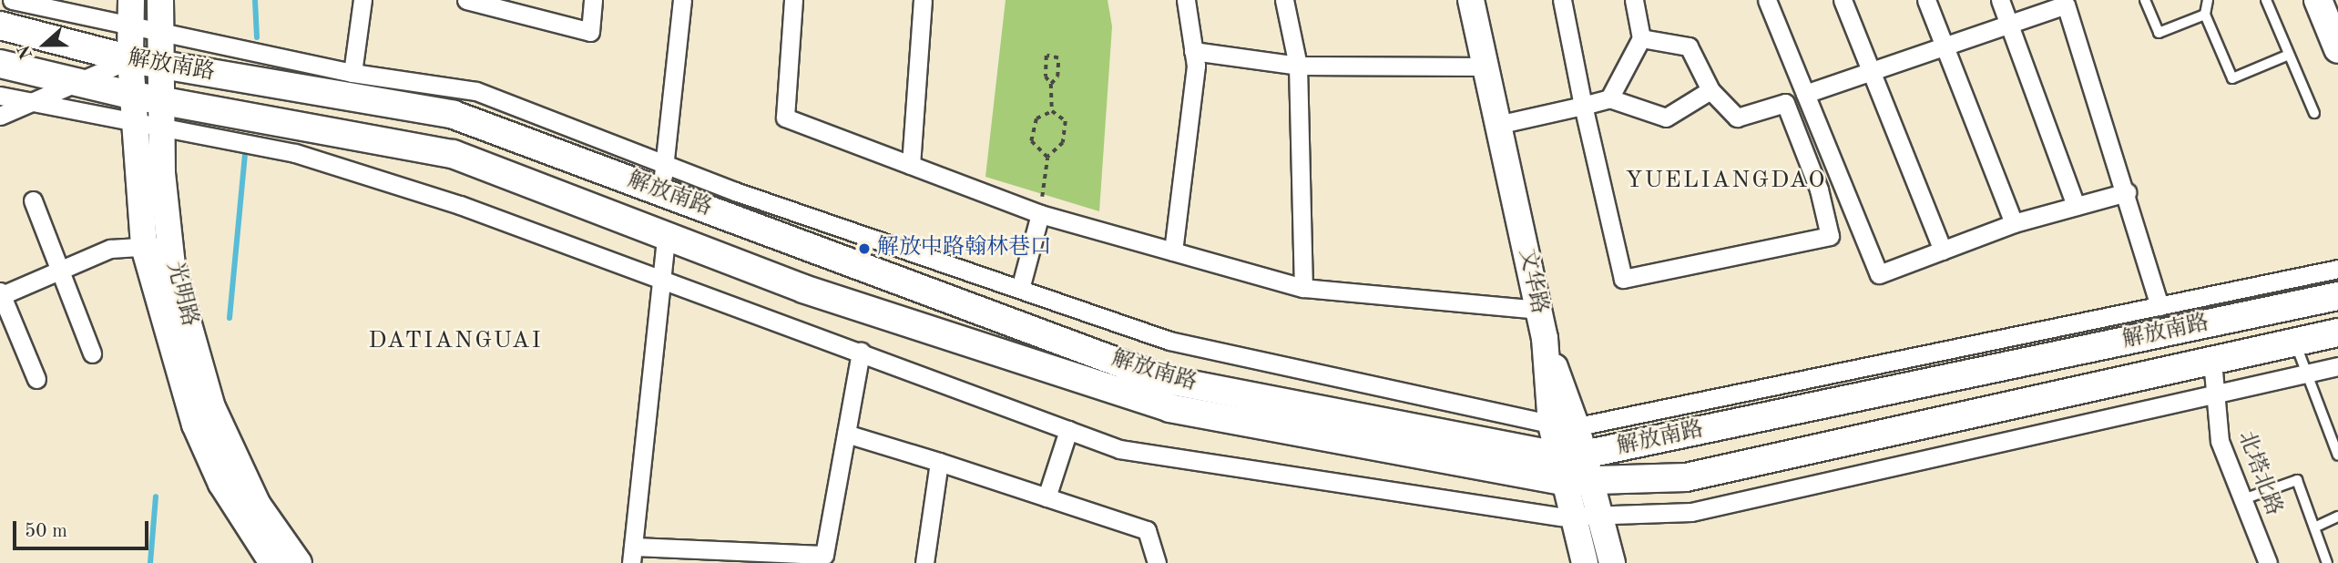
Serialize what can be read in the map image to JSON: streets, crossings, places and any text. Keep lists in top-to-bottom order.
{
  "streets": {
    "main road": ["解放南路"],
    "street": ["文华路", "光明路", "北塔北路"]
  },
  "crossings": [
    ["解放南路", "文华路"],
    ["解放南路", "光明路"],
    ["解放南路", "北塔北路"]
  ],
  "districts": ["YUELIANGDAO", "DATIANGUAI"],
  "places": ["解放中路翰林巷口"],
  "scale_bar": "50 m",
  "north": "left"
}
